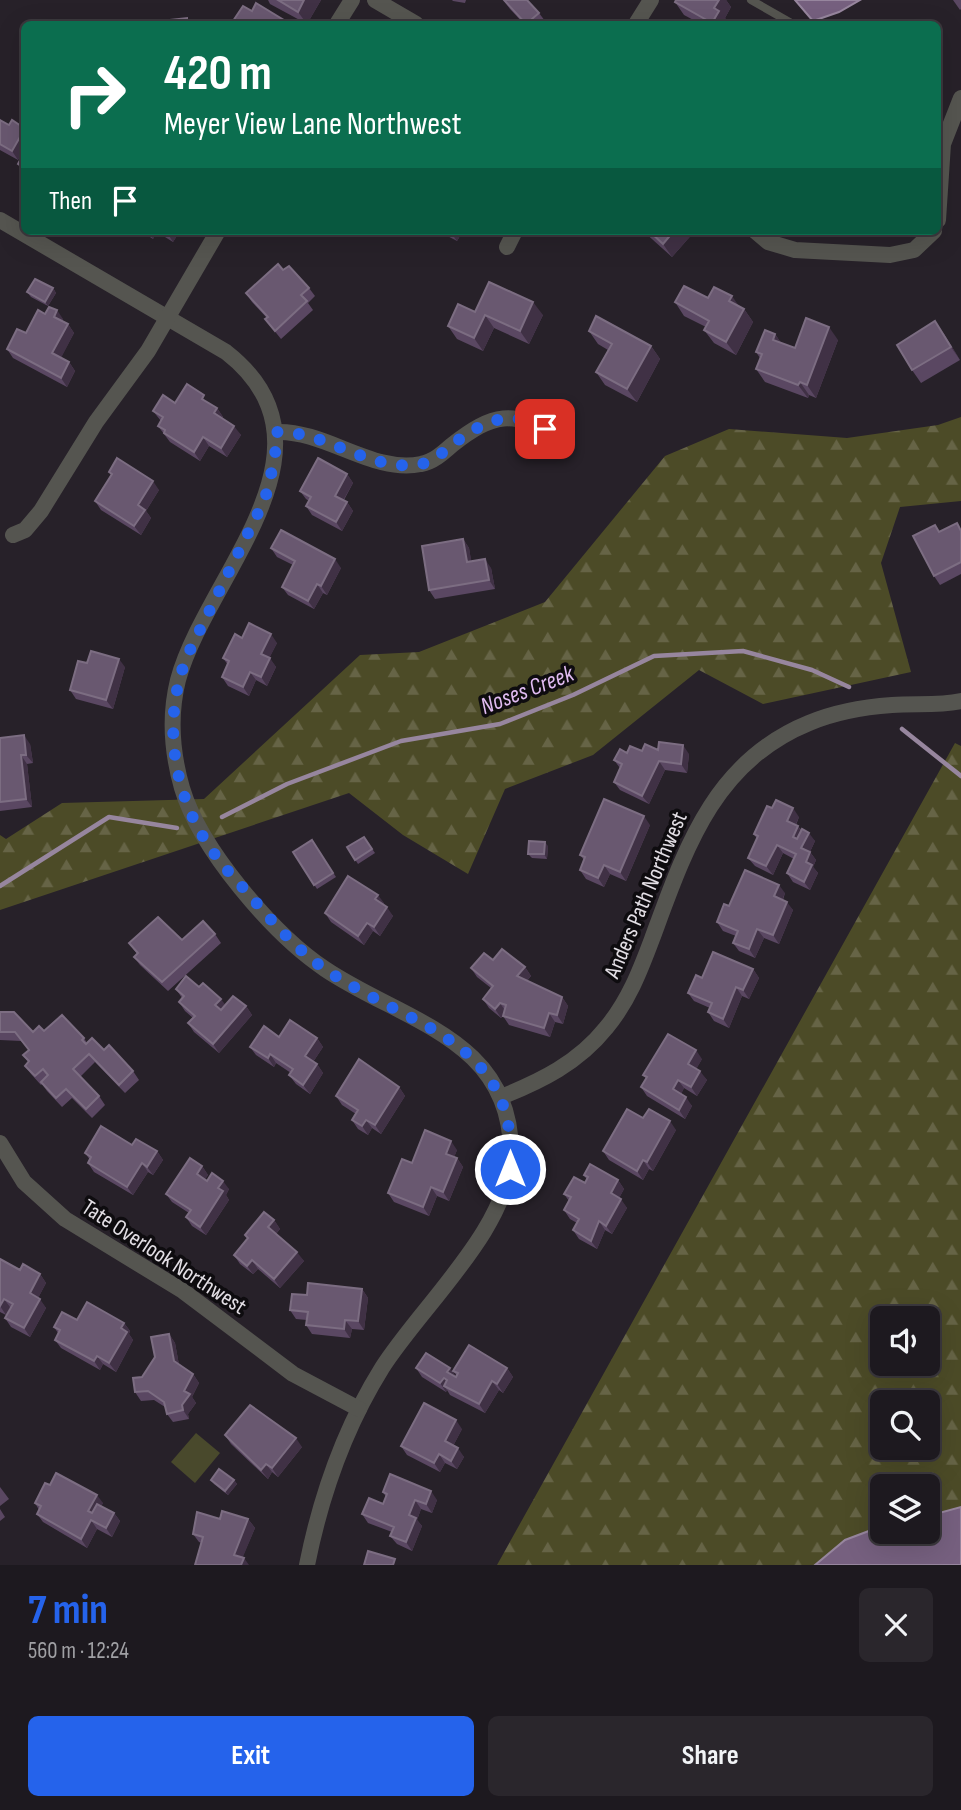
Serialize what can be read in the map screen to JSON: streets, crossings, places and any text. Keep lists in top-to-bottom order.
{
  "streets": {
    "street": ["Anders Path Northwest", "Tate Overlook Northwest"]
  },
  "water": ["Noses Creek"],
  "page": {
    "turn": ["420 m", "Meyer View Lane Northwest"],
    "then": "Then",
    "heading": ["7 min", "560 m · 12:24"],
    "buttons": ["Exit", "Share"]
  }
}
